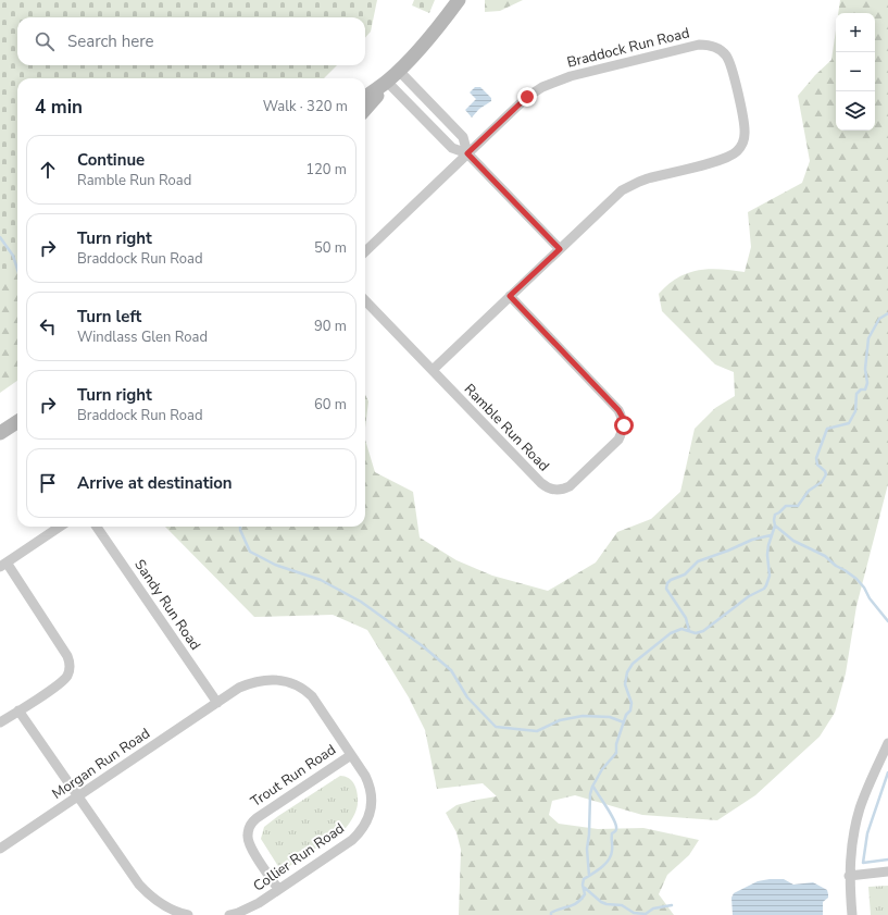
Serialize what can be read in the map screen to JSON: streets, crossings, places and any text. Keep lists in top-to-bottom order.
{
  "streets": {
    "street": [
      "Braddock Run Road",
      "Ramble Run Road",
      "Sandy Run Road",
      "Morgan Run Road",
      "Trout Run Road",
      "Collier Run Road"
    ]
  },
  "crossings": [
    ["Braddock Run Road", "Ramble Run Road"],
    ["Sandy Run Road", "Morgan Run Road"],
    ["Sandy Run Road", "Collier Run Road"],
    ["Morgan Run Road", "Collier Run Road"],
    ["Trout Run Road", "Collier Run Road"]
  ],
  "page": {
    "map_buttons": ["+", "−"],
    "search": "Search here",
    "heading": ["4 min", "Walk · 320 m"],
    "list": [
      ["Continue", "Ramble Run Road", "120 m"],
      ["Turn right", "Braddock Run Road", "50 m"],
      ["Turn left", "Windlass Glen Road", "90 m"],
      ["Turn right", "Braddock Run Road", "60 m"],
      "Arrive at destination"
    ]
  }
}
